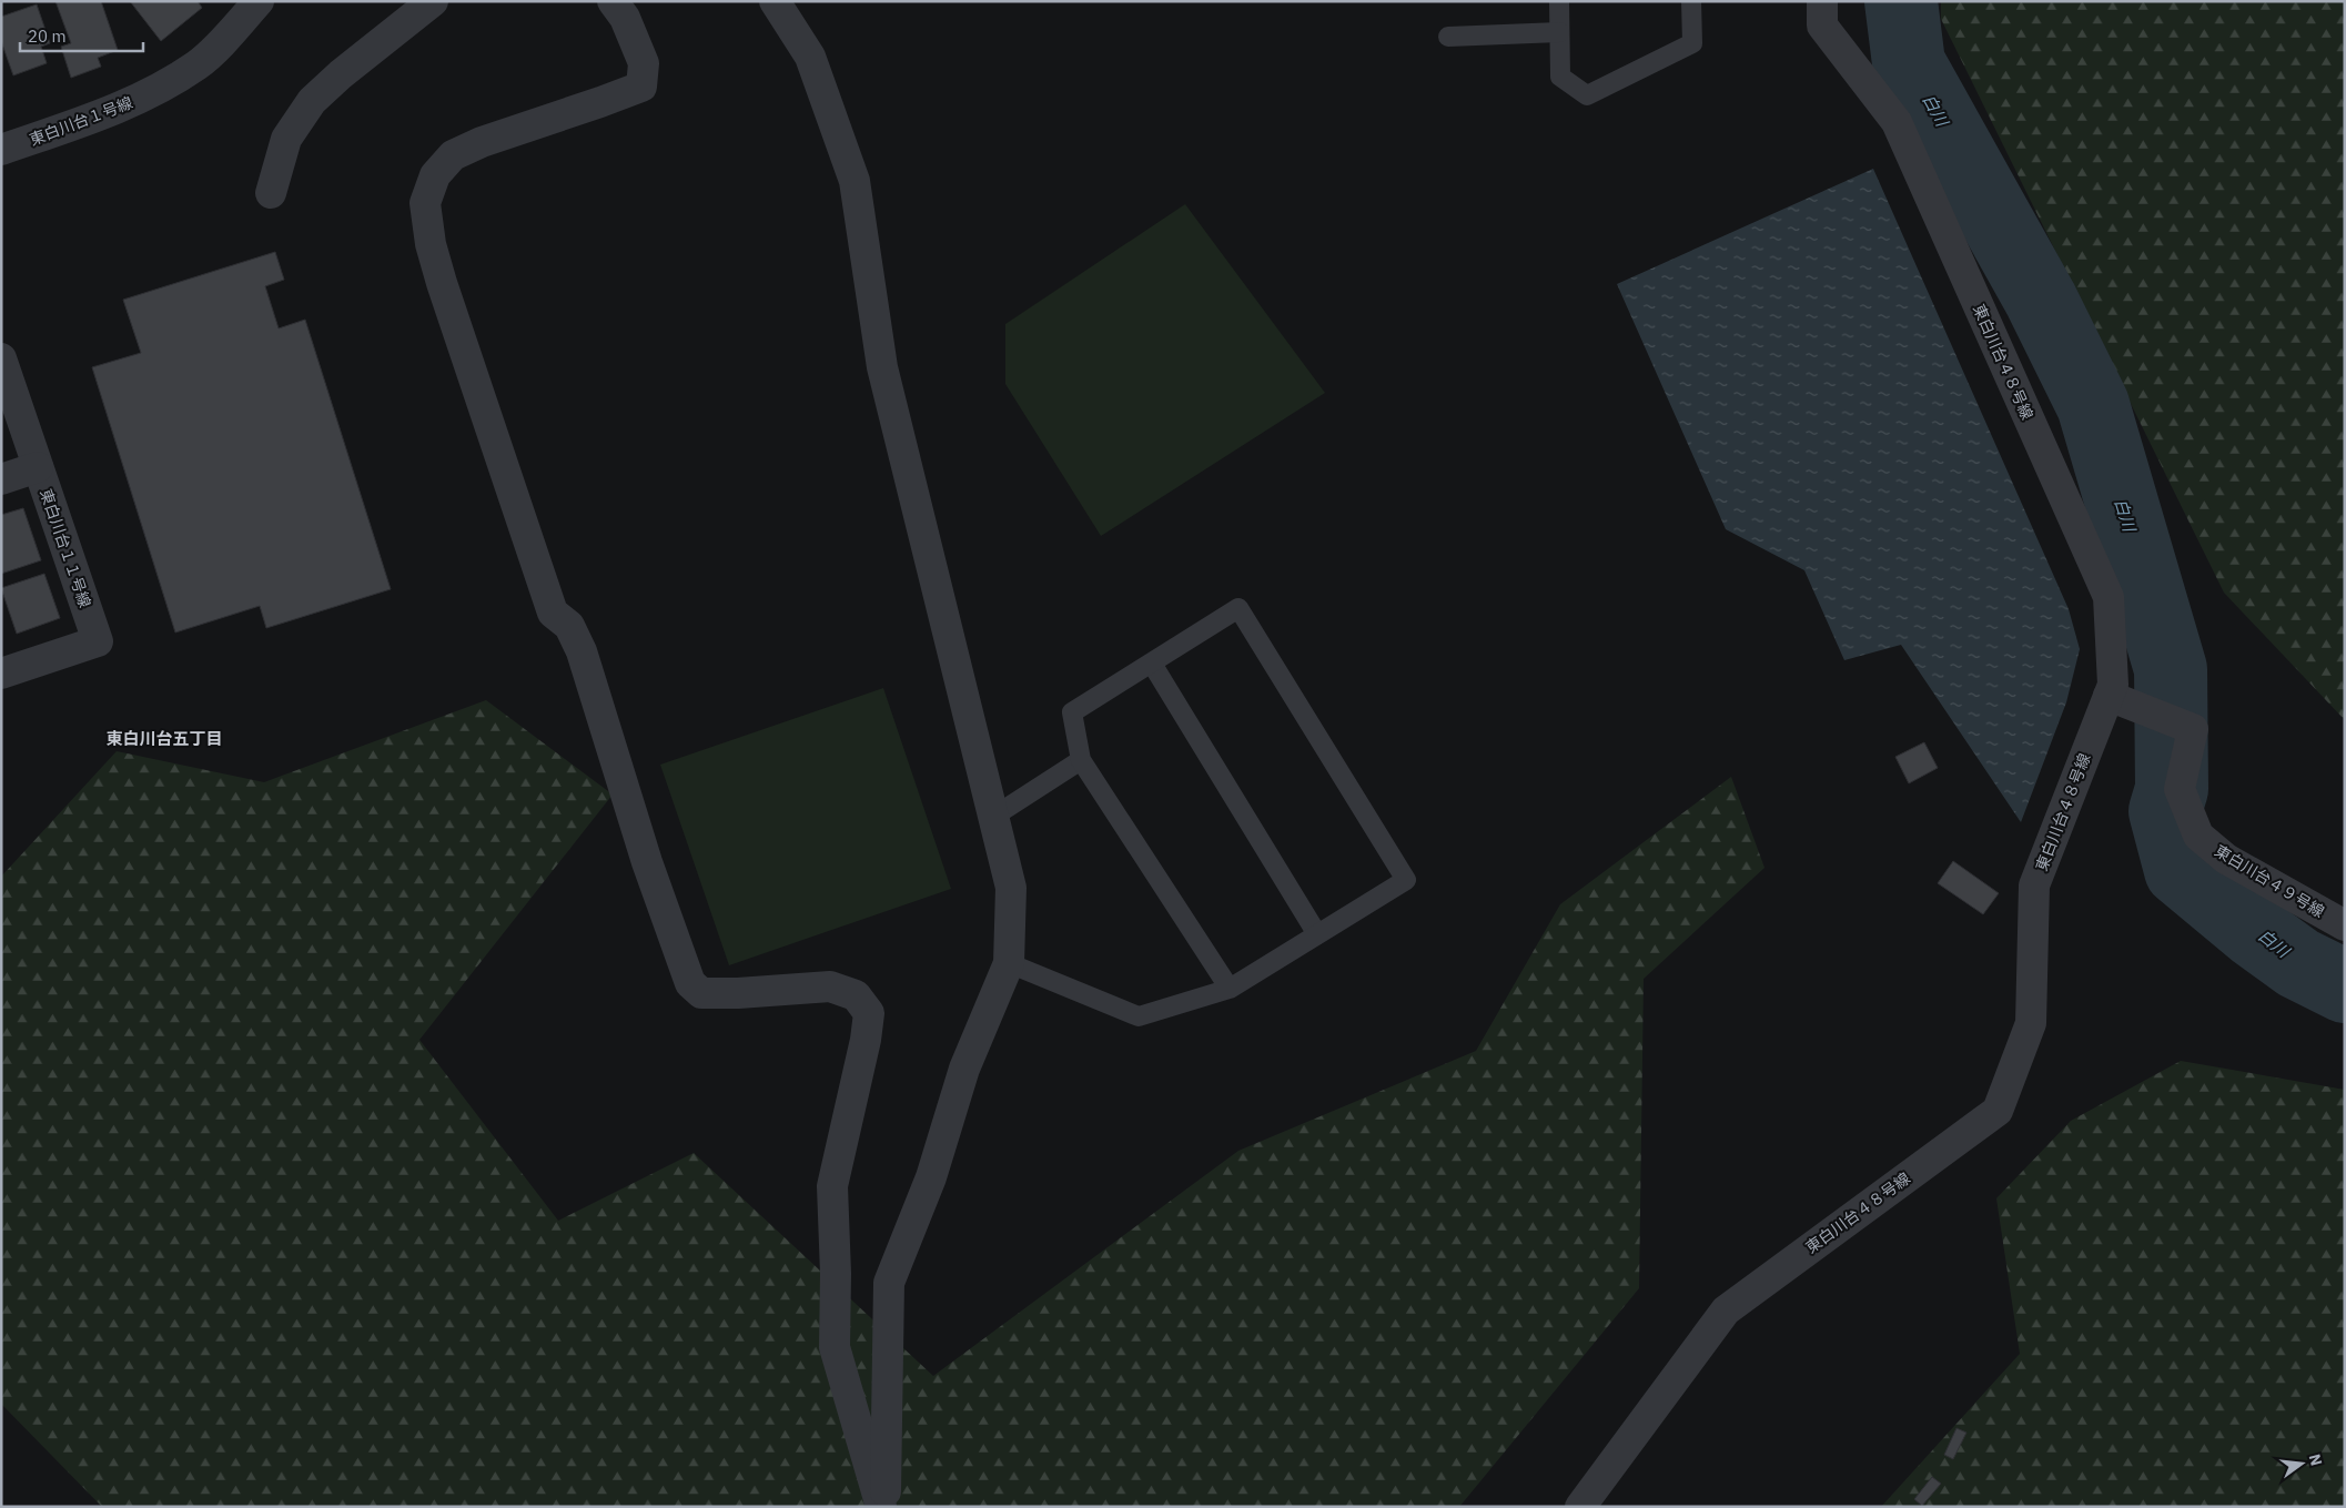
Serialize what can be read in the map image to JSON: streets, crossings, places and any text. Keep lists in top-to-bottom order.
{
  "streets": {
    "street": [
      "東白川台１号線",
      "東白川台４８号線",
      "東白川台１１号線",
      "東白川台４９号線"
    ]
  },
  "crossings": [
    ["東白川台４８号線", "東白川台４９号線"]
  ],
  "districts": ["東白川台五丁目"],
  "water": ["白川"],
  "scale_bar": "20 m",
  "north": "right"
}
